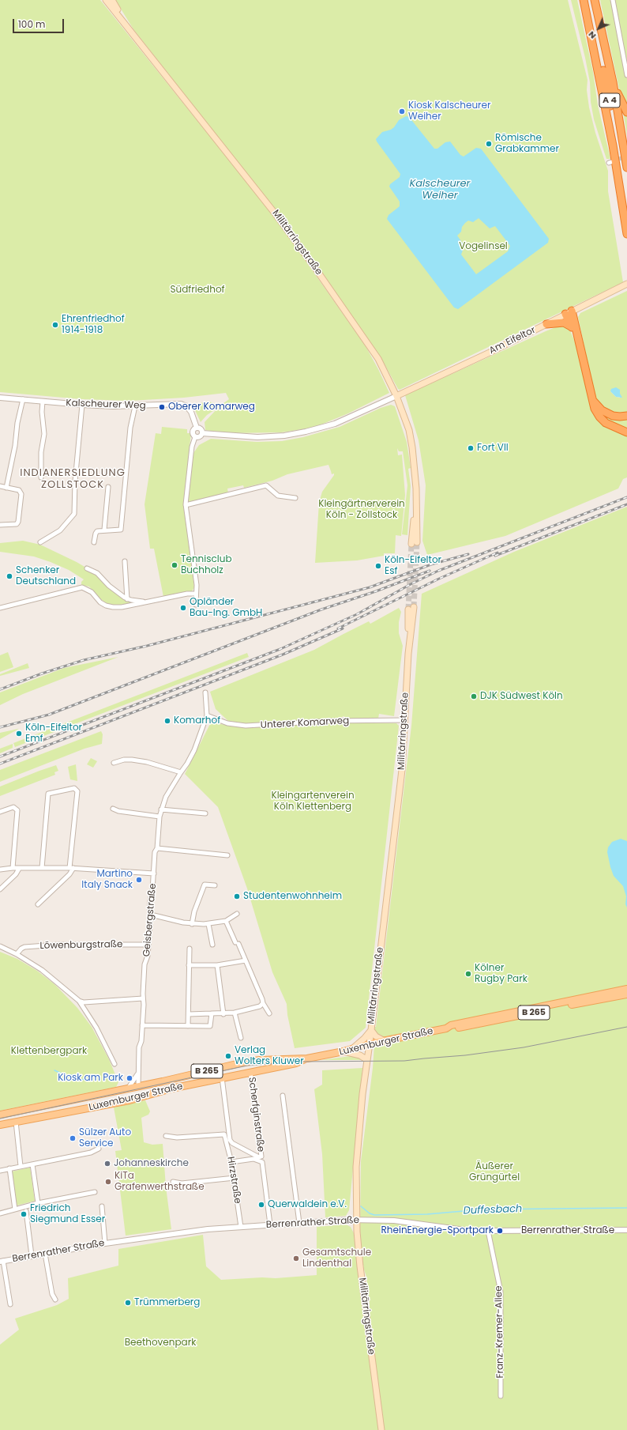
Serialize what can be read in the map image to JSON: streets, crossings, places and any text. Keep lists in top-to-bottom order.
{
  "streets": {
    "highway": ["A 4"],
    "main road": [
      "Militärringstraße",
      "Am Eifeltor",
      "B 265",
      "Luxemburger Straße"
    ],
    "street": [
      "Kalscheurer Weg",
      "Unterer Komarweg",
      "Geisbergstraße",
      "Löwenburgstraße",
      "Scherfginstraße",
      "Hirzstraße",
      "Berrenrather Straße",
      "Franz-Kremer-Allee"
    ]
  },
  "crossings": [
    ["Militärringstraße", "Am Eifeltor"],
    ["Militärringstraße", "Unterer Komarweg"],
    ["Militärringstraße", "Luxemburger Straße"],
    ["Militärringstraße", "Berrenrather Straße"],
    ["Unterer Komarweg", "Geisbergstraße"],
    ["Geisbergstraße", "Löwenburgstraße"],
    ["Geisbergstraße", "Luxemburger Straße"],
    ["Luxemburger Straße", "Scherfginstraße"],
    ["Scherfginstraße", "Hirzstraße"],
    ["Scherfginstraße", "Berrenrather Straße"],
    ["Hirzstraße", "Berrenrather Straße"],
    ["Berrenrather Straße", "Franz-Kremer-Allee"]
  ],
  "districts": ["INDIANERSIEDLUNG ZOLLSTOCK"],
  "water": ["Kalscheurer Weiher", "Duffesbach"],
  "parks": [
    "Vogelinsel",
    "Südfriedhof",
    "Kleingärtnerverein Köln - Zollstock",
    "Kleingartenverein Köln Klettenberg",
    "Klettenbergpark",
    "Äußerer Grüngürtel",
    "Beethovenpark"
  ],
  "places": [
    "Kiosk Kalscheurer Weiher",
    "Römische Grabkammer",
    "Ehrenfriedhof 1914-1918",
    "Oberer Komarweg",
    "Fort VII",
    "Tennisclub Buchholz",
    "Köln-Eifeltor Esf",
    "Schenker Deutschland",
    "Opländer Bau-Ing. GmbH",
    "DJK Südwest Köln",
    "Komarhof",
    "Köln-Eifeltor Emf",
    "Martino Italy Snack",
    "Studentenwohnheim",
    "Kölner Rugby Park",
    "Verlag Wolters Kluwer",
    "Kiosk am Park",
    "Sülzer Auto Service",
    "Johanneskirche",
    "KiTa Grafenwerthstraße",
    "Querwaldein e.V.",
    "Friedrich Siegmund Esser",
    "RheinEnergie-Sportpark",
    "Gesamtschule Lindenthal",
    "Trümmerberg"
  ],
  "scale_bar": "100 m",
  "north": "bottom left"
}
